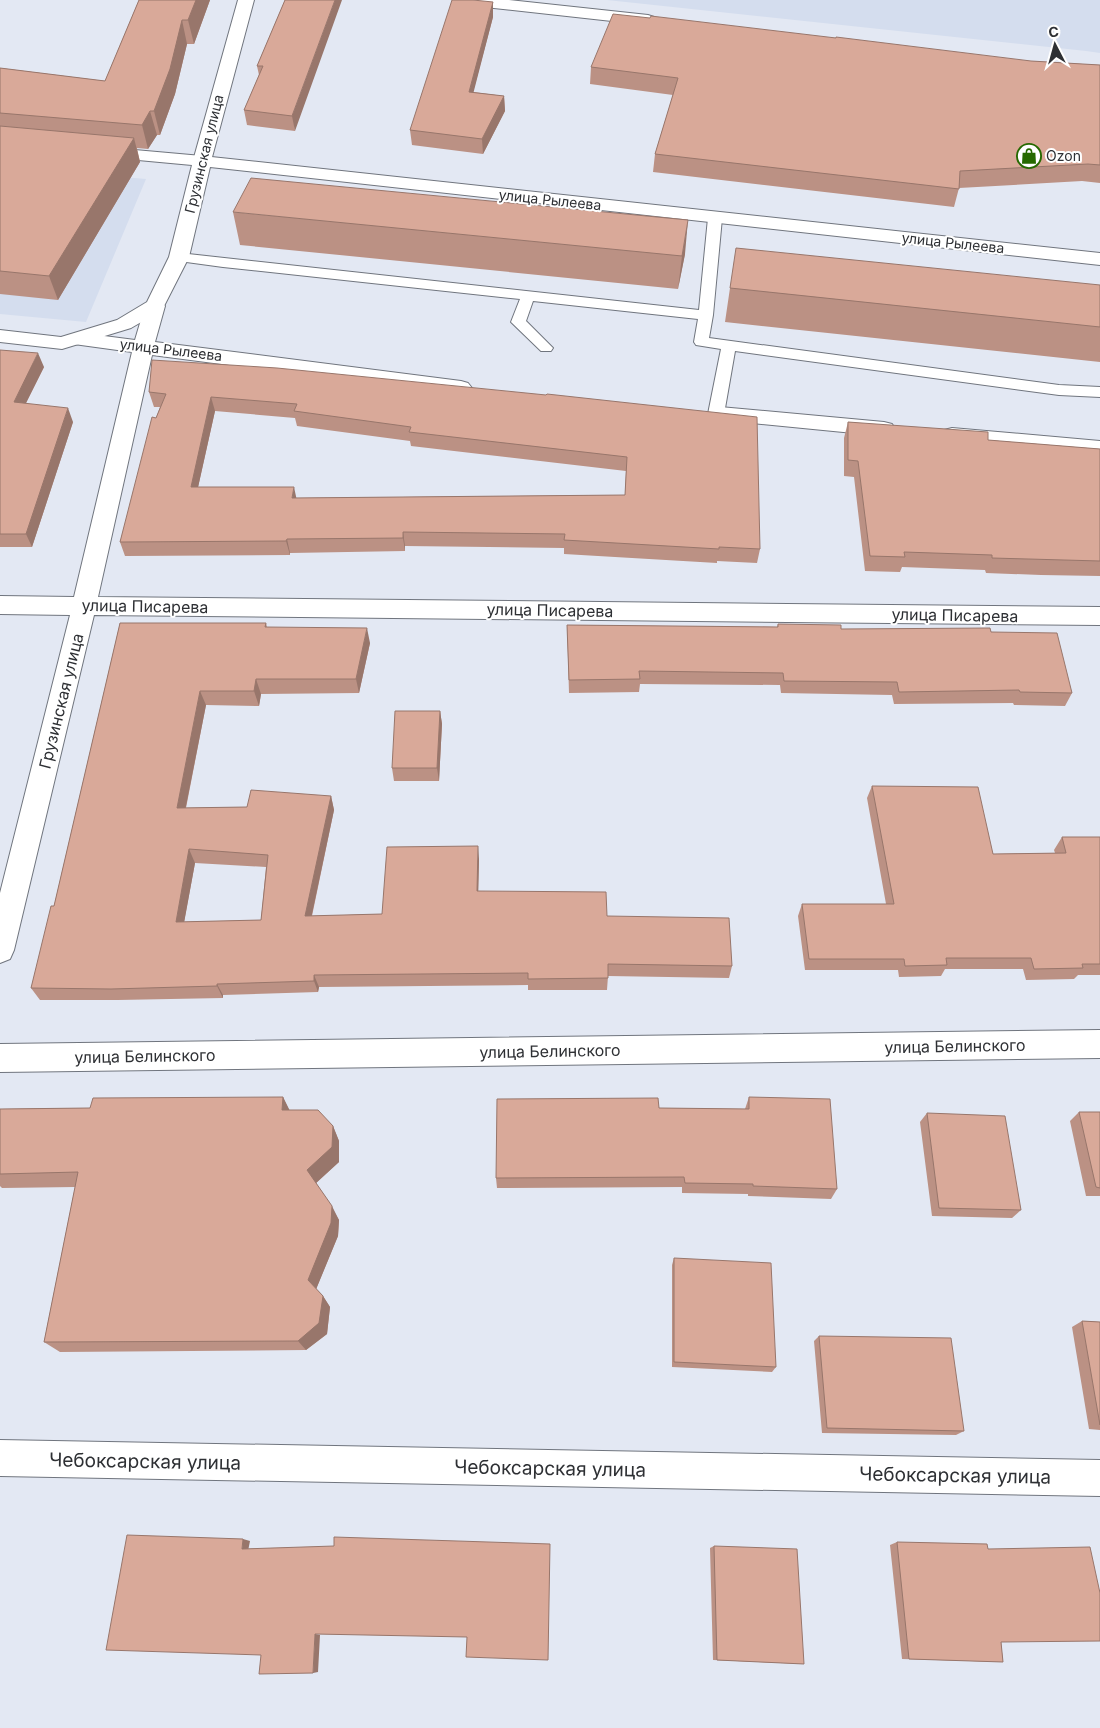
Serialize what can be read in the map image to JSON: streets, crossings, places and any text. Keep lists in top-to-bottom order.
{
  "streets": {
    "street": [
      "Грузинская улица",
      "улица Рылеева",
      "улица Писарева",
      "улица Белинского",
      "Чебоксарская улица"
    ]
  },
  "crossings": [
    ["Грузинская улица", "улица Рылеева"],
    ["Грузинская улица", "улица Писарева"]
  ],
  "places": {
    "shop": ["Ozon"]
  },
  "north": "top"
}
